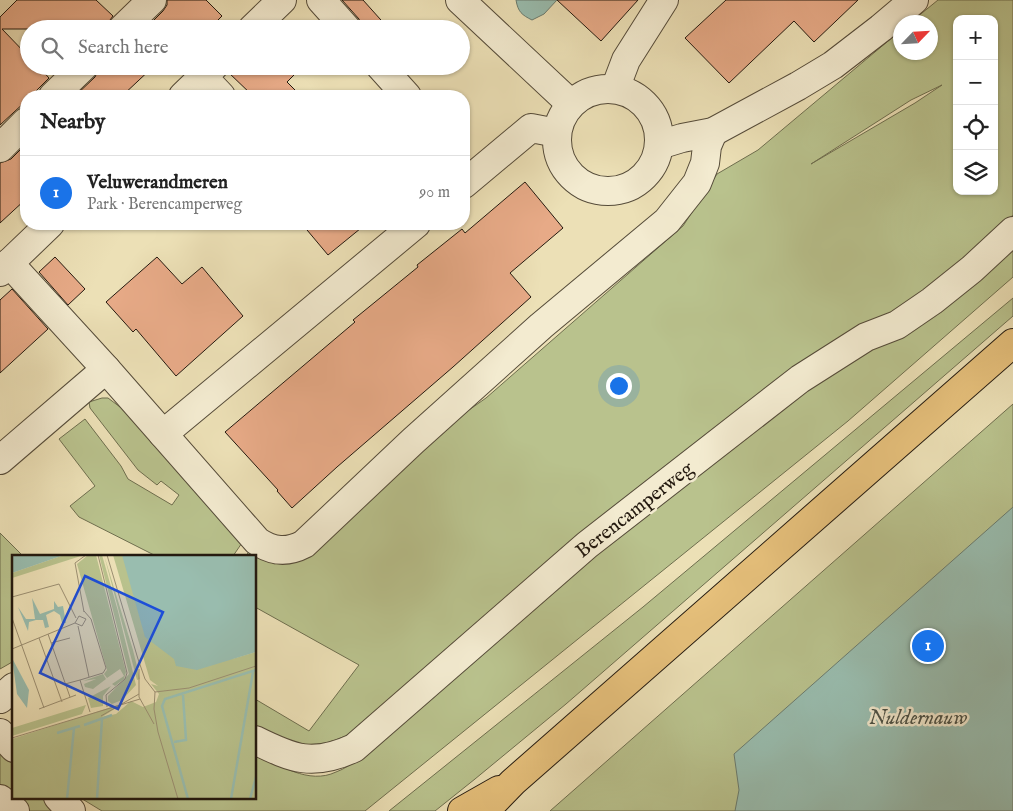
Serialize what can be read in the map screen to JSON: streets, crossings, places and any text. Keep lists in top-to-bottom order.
{
  "streets": {
    "street": ["Berencamperweg"]
  },
  "water": ["Nuldernauw"],
  "north": "top right",
  "page": {
    "map_buttons": ["+", "−"],
    "search": "Search here",
    "heading": "Nearby",
    "list": [
      {
        "mark": "1",
        "name": "Veluwerandmeren",
        "note": "Park · Berencamperweg",
        "value": "90 m"
      }
    ],
    "pins": "1"
  }
}
